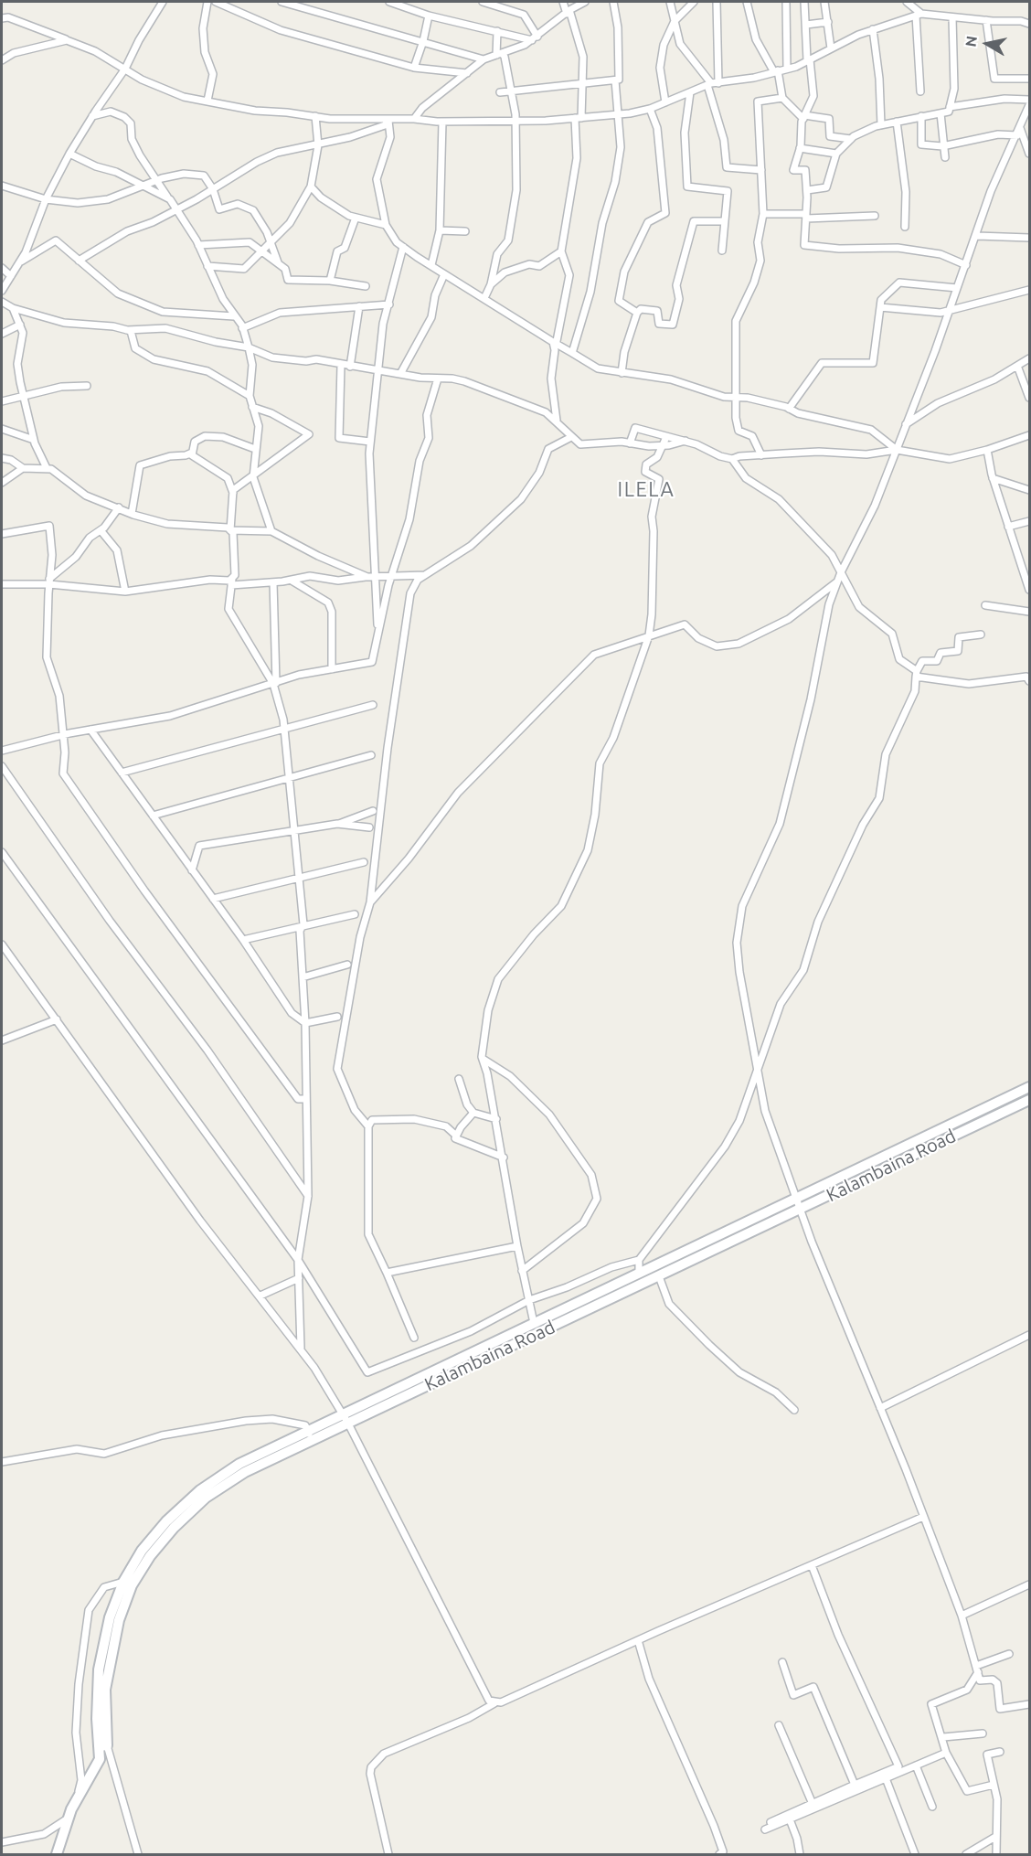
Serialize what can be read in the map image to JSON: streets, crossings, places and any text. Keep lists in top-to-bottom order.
{
  "streets": {
    "main road": ["Kalambaina Road"]
  },
  "districts": ["ILELA"],
  "north": "left"
}
